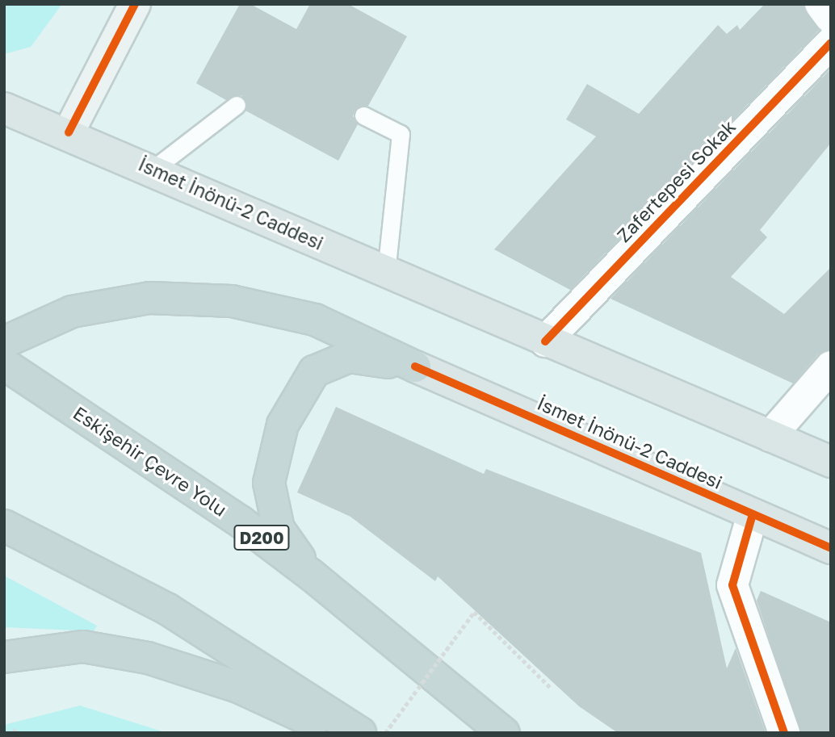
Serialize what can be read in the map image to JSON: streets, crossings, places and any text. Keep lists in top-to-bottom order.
{
  "streets": {
    "highway": ["Eskişehir Çevre Yolu", "D200"],
    "main road": ["İsmet İnönü-2 Caddesi"],
    "street": ["Zafertepesi Sokak"]
  },
  "crossings": [
    ["Zafertepesi Sokak", "İsmet İnönü-2 Caddesi"]
  ]
}
